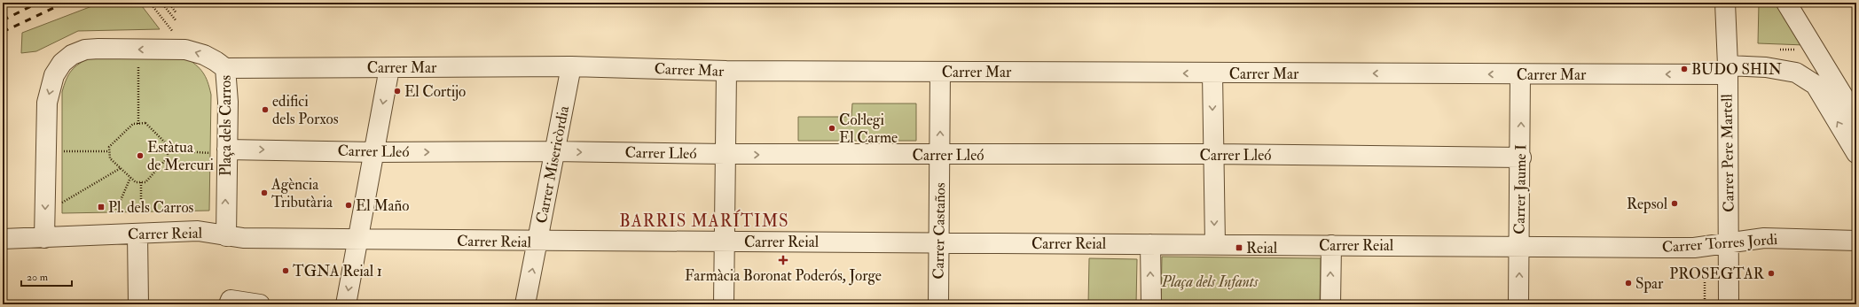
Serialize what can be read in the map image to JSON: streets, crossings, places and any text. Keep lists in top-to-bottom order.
{
  "streets": {
    "street": [
      "Carrer Mar",
      "Plaça dels Carros",
      "Carrer Lleó",
      "Carrer Pere Martell",
      "Carrer Misericòrdia",
      "Carrer Jaume I",
      "Carrer Castaños",
      "Carrer Reial",
      "Carrer Torres Jordi"
    ]
  },
  "crossings": [
    ["Carrer Mar", "Plaça dels Carros"],
    ["Carrer Mar", "Carrer Pere Martell"],
    ["Carrer Mar", "Carrer Misericòrdia"],
    ["Carrer Mar", "Carrer Jaume I"],
    ["Carrer Mar", "Carrer Castaños"],
    ["Plaça dels Carros", "Carrer Lleó"],
    ["Plaça dels Carros", "Carrer Reial"],
    ["Carrer Lleó", "Carrer Misericòrdia"],
    ["Carrer Lleó", "Carrer Jaume I"],
    ["Carrer Lleó", "Carrer Castaños"],
    ["Carrer Pere Martell", "Carrer Torres Jordi"],
    ["Carrer Misericòrdia", "Carrer Reial"],
    ["Carrer Jaume I", "Carrer Reial"],
    ["Carrer Jaume I", "Carrer Torres Jordi"],
    ["Carrer Castaños", "Carrer Reial"],
    ["Carrer Reial", "Carrer Torres Jordi"]
  ],
  "one_way": [
    "Carrer Mar",
    "Carrer Lleó",
    "Carrer Jaume I",
    "Carrer Castaños"
  ],
  "districts": ["BARRIS MARÍTIMS"],
  "parks": ["Plaça dels Infants"],
  "places": {
    "other": [
      "BUDO SHIN",
      "El Cortijo",
      "edifici dels Porxos",
      "Col·legi El Carme",
      "Estàtua de Mercuri",
      "Agència Tributària",
      "Repsol",
      "El Maño",
      "TGNA Reial 1",
      "PROSEGTAR",
      "Spar"
    ],
    "transit": ["Pl. dels Carros", "Reial"],
    "health": ["Farmàcia Boronat Poderós, Jorge"]
  },
  "scale_bar": "20 m"
}
